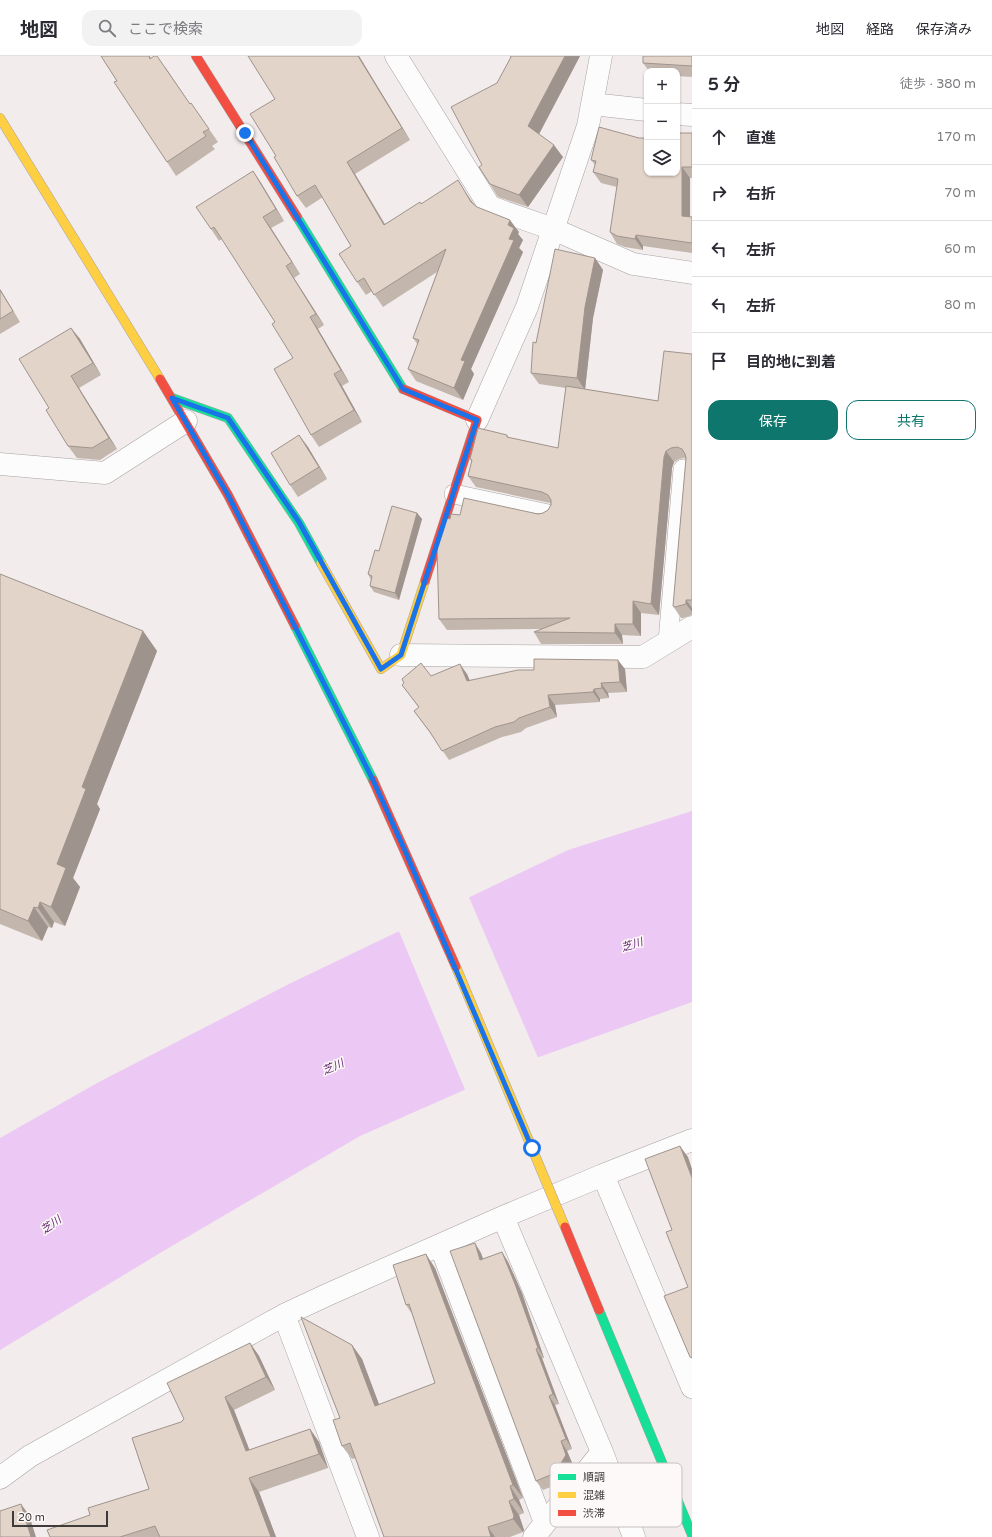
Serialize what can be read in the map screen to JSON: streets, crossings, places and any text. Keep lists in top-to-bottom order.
{
  "water": ["芝川"],
  "legend": ["順調", "混雑", "渋滞"],
  "scale_bar": "20 m",
  "page": {
    "header": "地図",
    "search": "ここで検索",
    "nav": ["地図", "経路", "保存済み"],
    "heading": ["5 分", "徒歩 · 380 m"],
    "map_buttons": ["+", "−"],
    "list": [
      ["直進", "170 m"],
      ["右折", "70 m"],
      ["左折", "60 m"],
      ["左折", "80 m"],
      "目的地に到着"
    ],
    "buttons": ["保存", "共有"],
    "scale": "20 m"
  }
}
